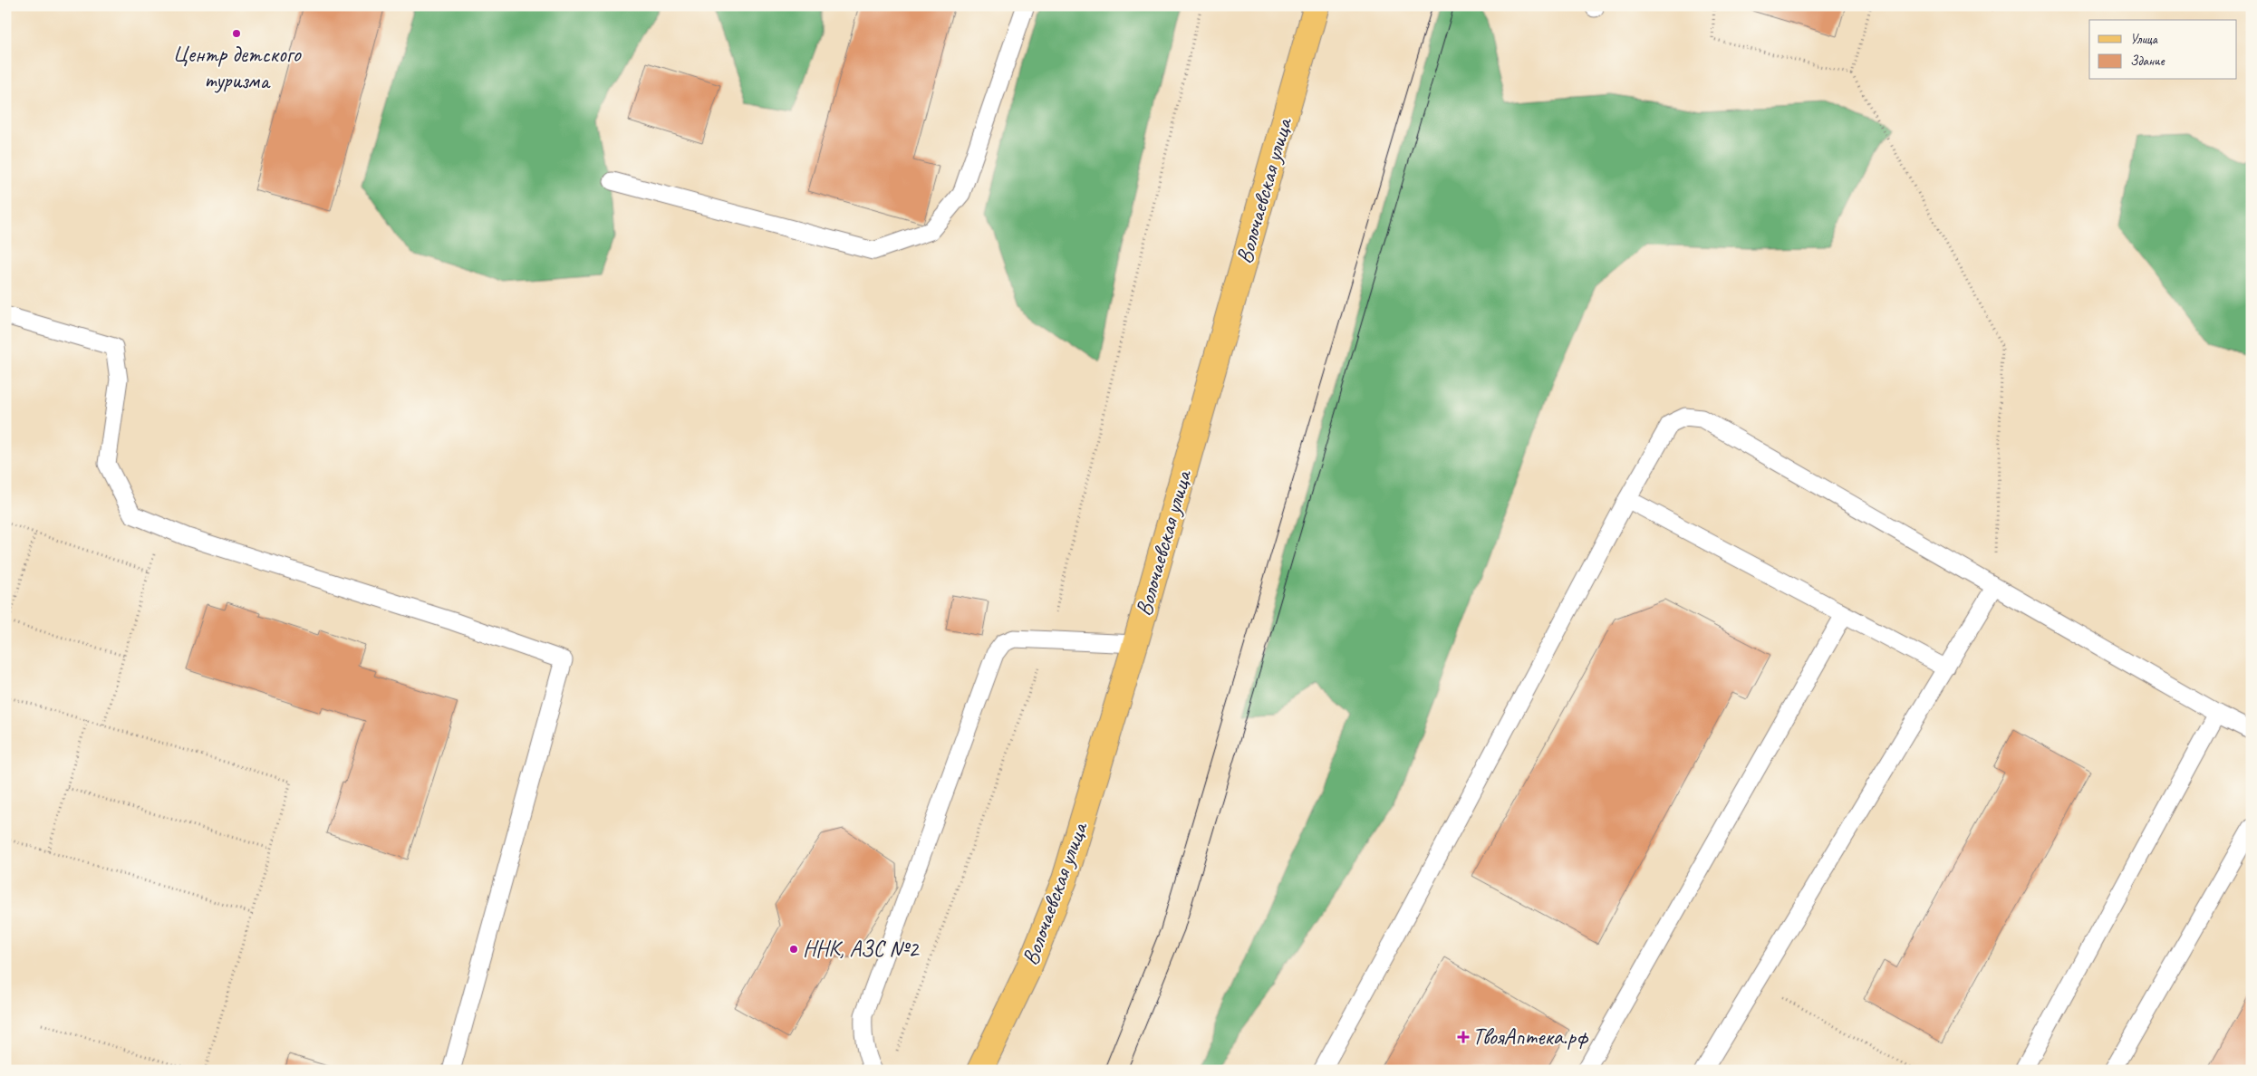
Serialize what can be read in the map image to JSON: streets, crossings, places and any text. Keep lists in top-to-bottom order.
{
  "streets": {
    "main road": ["Волочаевская улица"]
  },
  "places": {
    "other": ["Центр детского туризма", "ННК, АЗС №2"],
    "health": ["ТвояАптека.рф"]
  },
  "legend": ["Улица", "Здание"]
}
